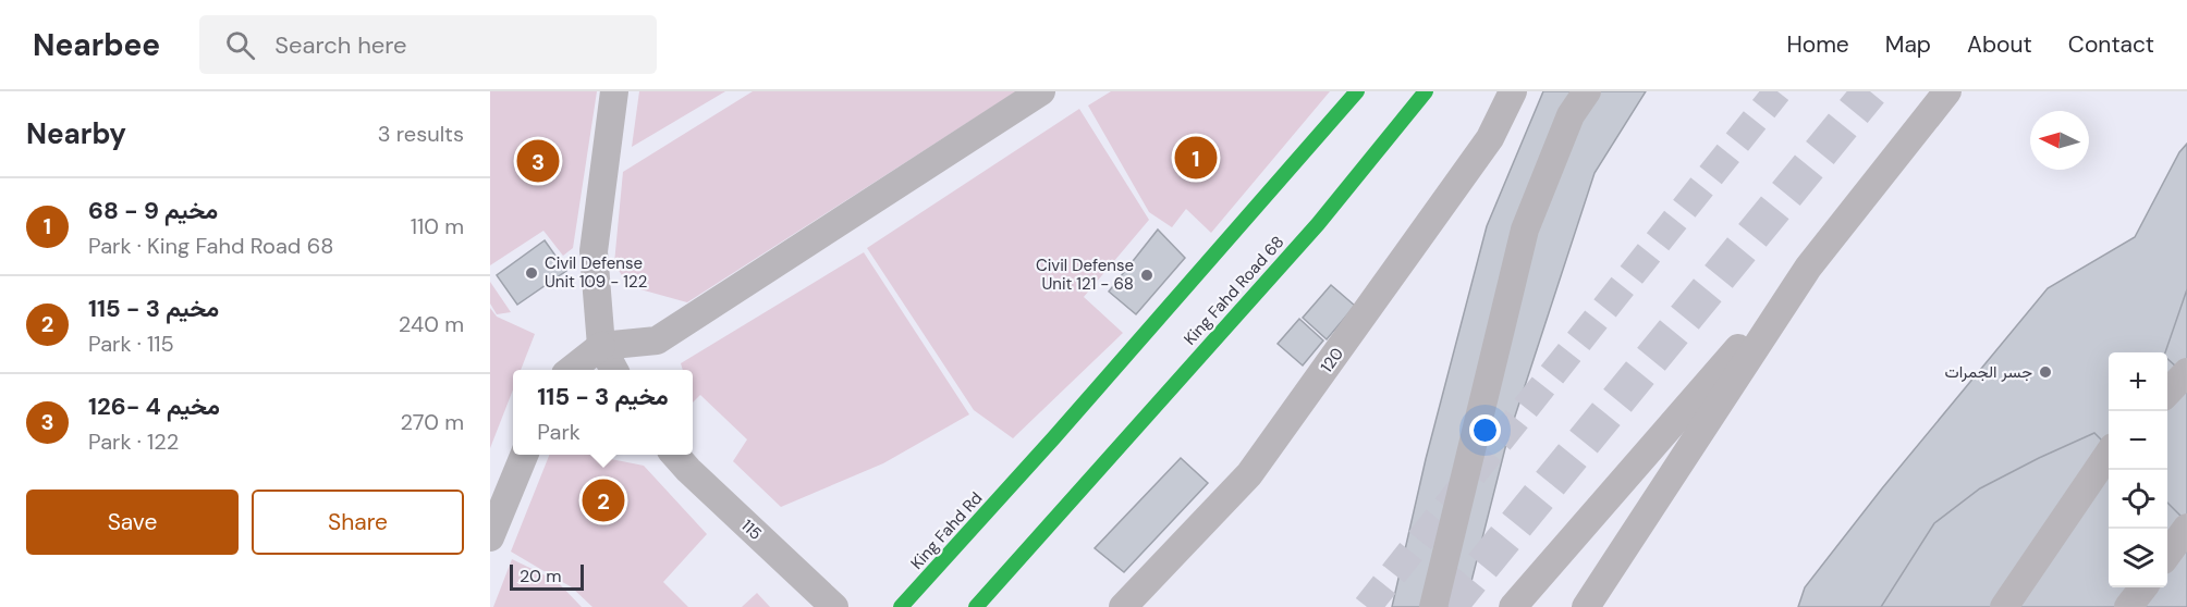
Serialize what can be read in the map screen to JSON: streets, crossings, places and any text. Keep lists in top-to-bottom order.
{
  "streets": {
    "main road": ["King Fahd Road 68", "King Fahd Rd"],
    "street": ["120", "115"]
  },
  "places": ["Civil Defense Unit 109 - 122", "Civil Defense Unit 121 - 68", "جسر الجمرات"],
  "scale_bar": "20 m",
  "north": "left",
  "page": {
    "header": "Nearbee",
    "search": "Search here",
    "nav": [
      "Home",
      "Map",
      "About",
      "Contact"
    ],
    "heading": ["Nearby", "3 results"],
    "pins": ["1", "3", "2"],
    "list": [
      {
        "mark": "1",
        "name": "مخيم 9 - 68",
        "note": "Park · King Fahd Road 68",
        "value": "110 m"
      },
      {
        "mark": "2",
        "name": "مخيم 3 - 115",
        "note": "Park · 115",
        "value": "240 m"
      },
      {
        "mark": "3",
        "name": "مخيم 4 -126",
        "note": "Park · 122",
        "value": "270 m"
      }
    ],
    "map_buttons": ["+", "−"],
    "popup": ["مخيم 3 - 115", "Park"],
    "buttons": ["Save", "Share"],
    "scale": "20 m"
  }
}
